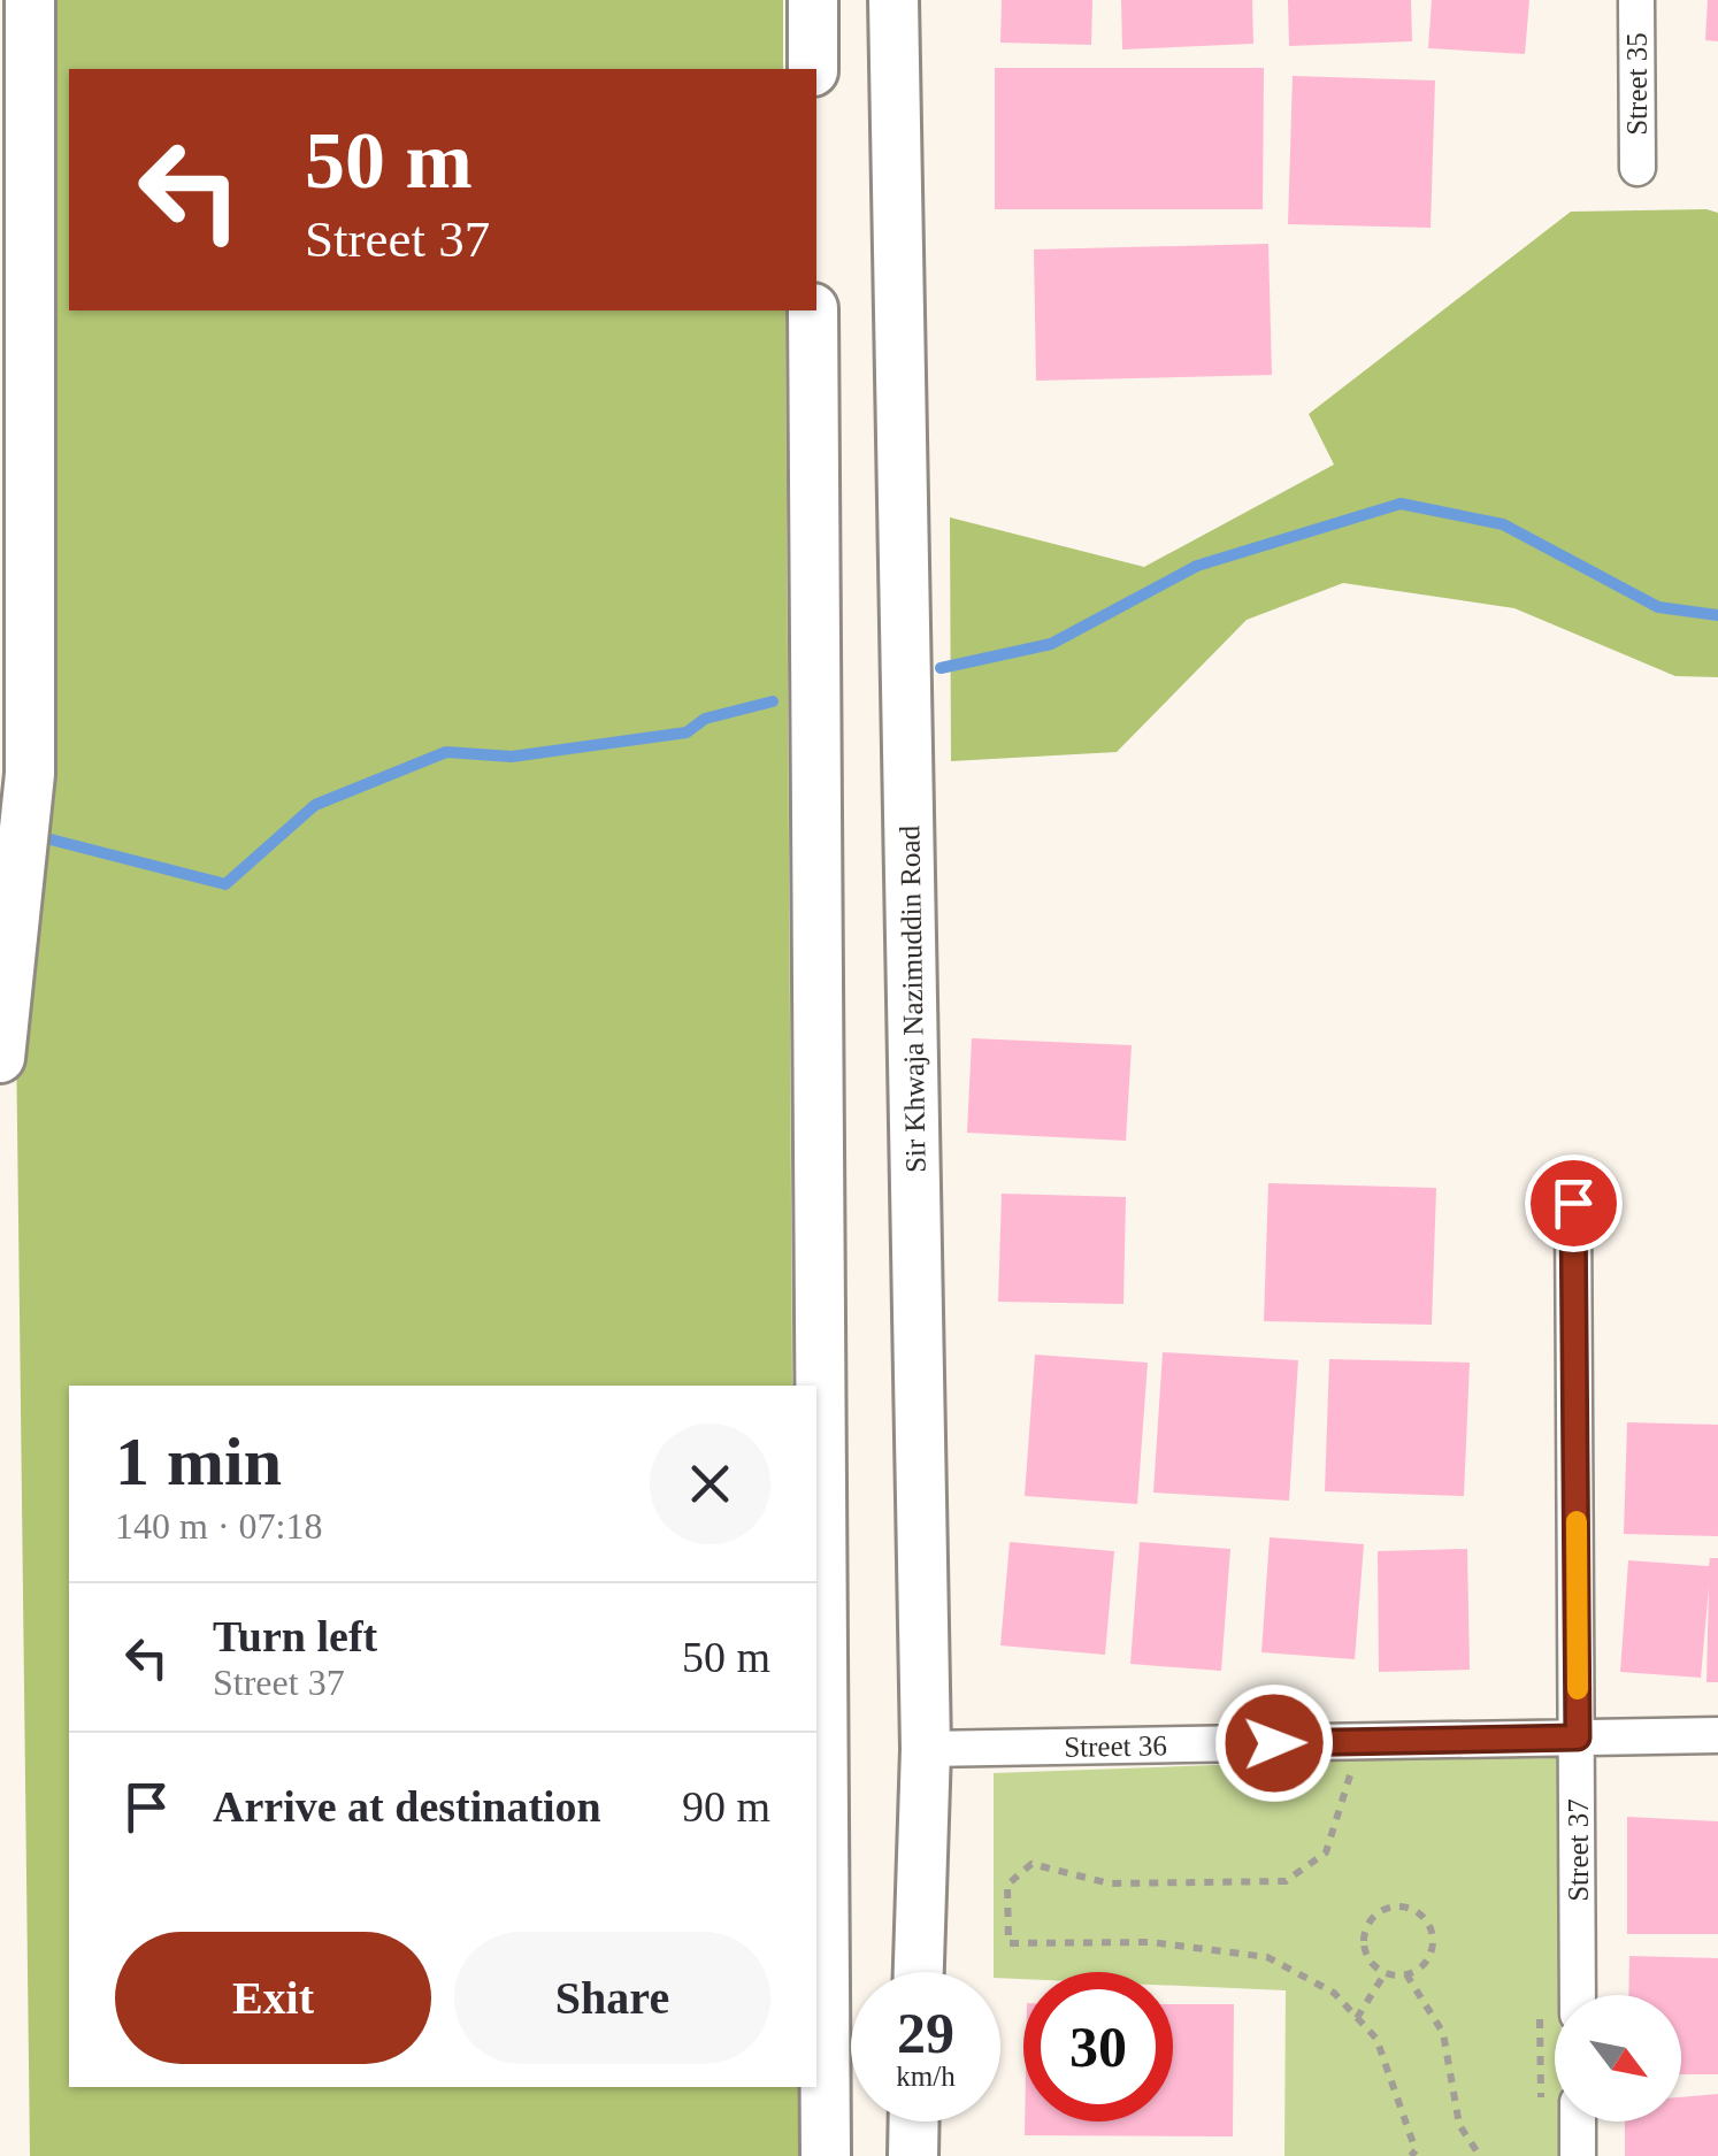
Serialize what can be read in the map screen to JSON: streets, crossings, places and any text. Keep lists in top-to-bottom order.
{
  "streets": {
    "main road": ["Sir Khwaja Nazimuddin Road"],
    "street": ["Street 35", "Street 36", "Street 37"]
  },
  "crossings": [
    ["Sir Khwaja Nazimuddin Road", "Street 36"],
    ["Street 36", "Street 37"]
  ],
  "north": "bottom right",
  "page": {
    "turn": ["50 m", "Street 37"],
    "heading": ["1 min", "140 m · 07:18"],
    "list": [
      {
        "name": "Turn left",
        "note": "Street 37",
        "value": "50 m"
      },
      {
        "name": "Arrive at destination",
        "value": "90 m"
      }
    ],
    "buttons": ["Exit", "Share"],
    "speed": "29 km/h",
    "limit": "30"
  }
}
